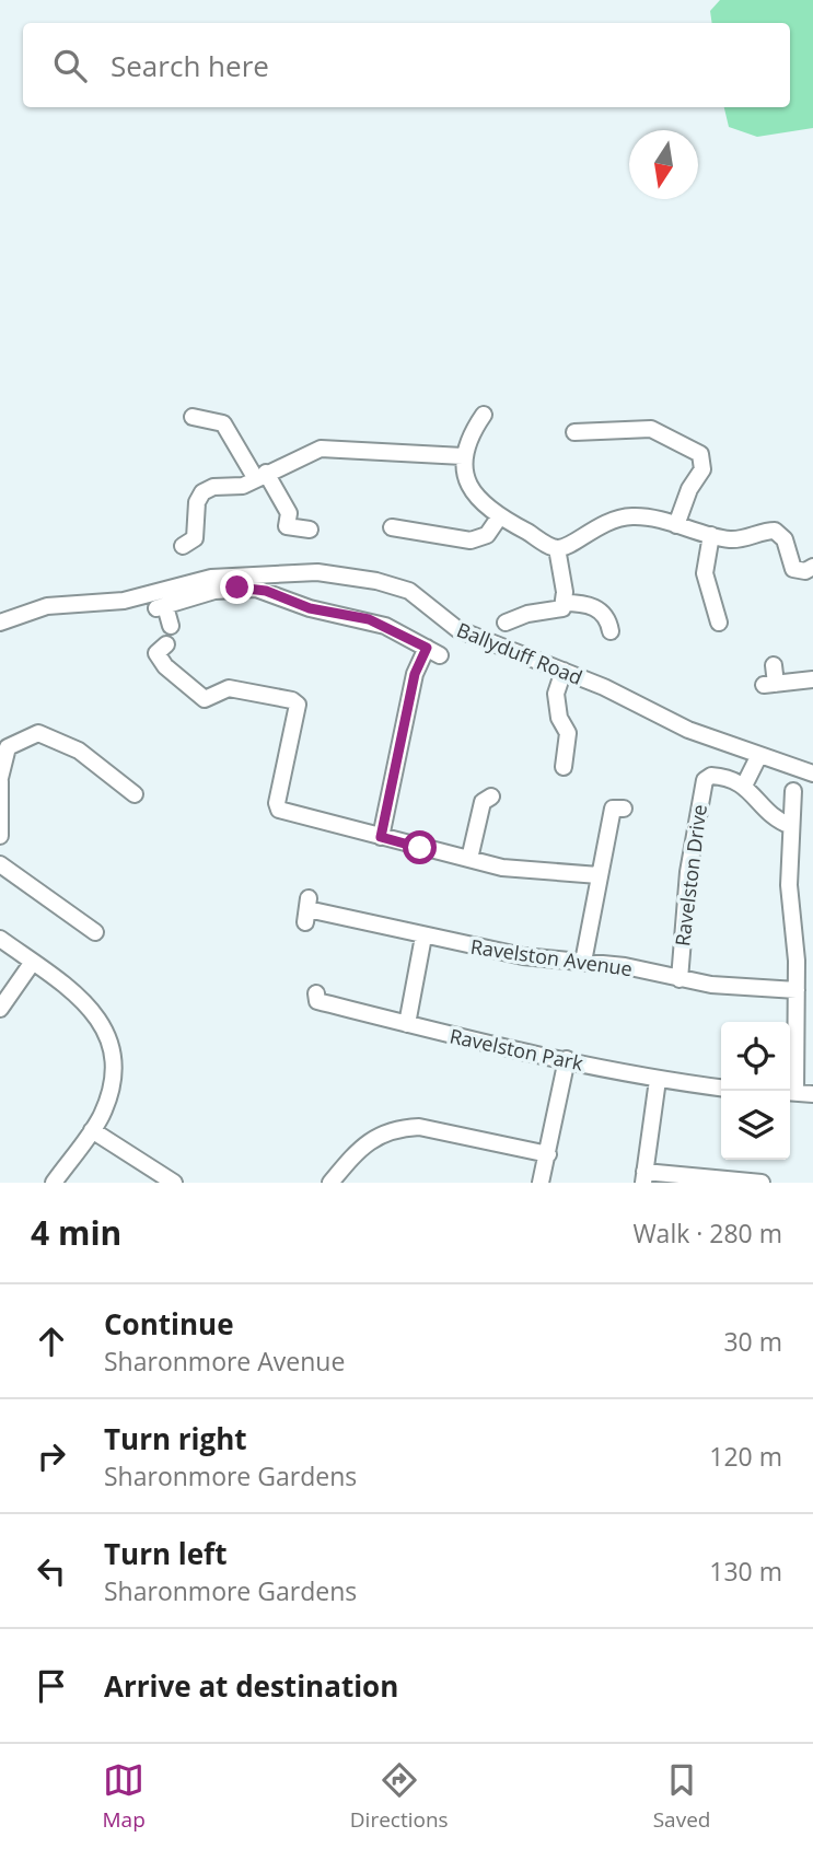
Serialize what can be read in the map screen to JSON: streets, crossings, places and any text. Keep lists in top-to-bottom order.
{
  "streets": {
    "street": [
      "Ballyduff Road",
      "Ravelston Drive",
      "Ravelston Avenue",
      "Ravelston Park"
    ]
  },
  "crossings": [
    ["Ravelston Drive", "Ravelston Avenue"]
  ],
  "north": "bottom",
  "page": {
    "search": "Search here",
    "heading": ["4 min", "Walk · 280 m"],
    "list": [
      ["Continue", "Sharonmore Avenue", "30 m"],
      ["Turn right", "Sharonmore Gardens", "120 m"],
      ["Turn left", "Sharonmore Gardens", "130 m"],
      "Arrive at destination"
    ],
    "nav": ["Map", "Directions", "Saved"]
  }
}
